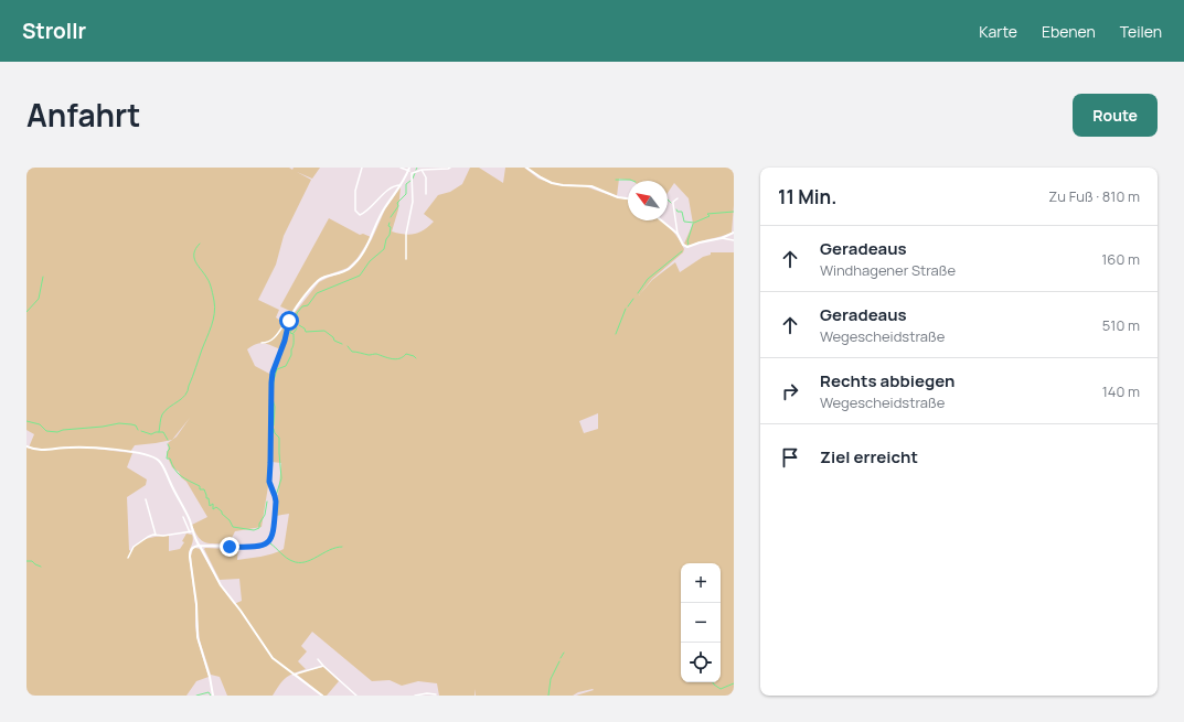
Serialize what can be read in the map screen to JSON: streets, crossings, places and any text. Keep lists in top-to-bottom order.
{
  "north": "top left",
  "page": {
    "header": "Strollr",
    "nav": ["Karte", "Ebenen", "Teilen"],
    "title": "Anfahrt",
    "buttons": "Route",
    "heading": ["11 Min.", "Zu Fuß · 810 m"],
    "list": [
      ["Geradeaus", "Windhagener Straße", "160 m"],
      ["Geradeaus", "Wegescheidstraße", "510 m"],
      ["Rechts abbiegen", "Wegescheidstraße", "140 m"],
      "Ziel erreicht"
    ],
    "map_buttons": ["+", "−"]
  }
}
